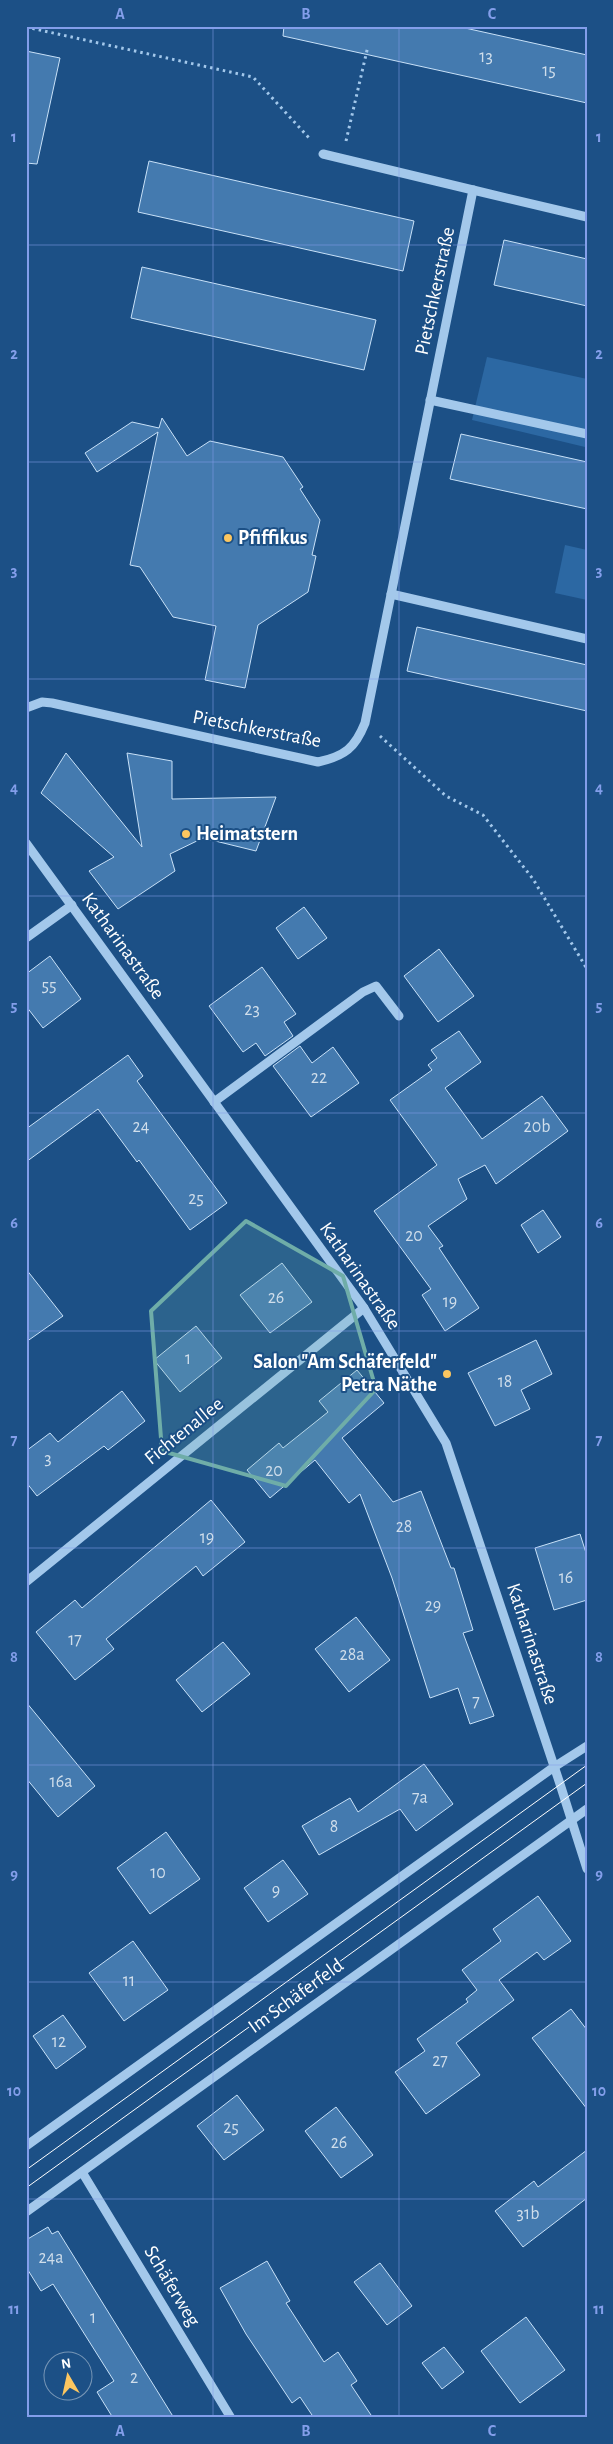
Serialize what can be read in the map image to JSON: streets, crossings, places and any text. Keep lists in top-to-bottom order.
{
  "streets": {
    "street": [
      "Pietschkerstraße",
      "Katharinastraße",
      "Fichtenallee",
      "Im Schäferfeld",
      "Schäferweg"
    ]
  },
  "crossings": [
    ["Katharinastraße", "Fichtenallee"],
    ["Katharinastraße", "Im Schäferfeld"],
    ["Im Schäferfeld", "Schäferweg"]
  ],
  "places": ["Pfiffikus", "Heimatstern", "Salon \"Am Schäferfeld\" Petra Näthe"],
  "house_numbers": [
    "13",
    "15",
    "55",
    "23",
    "22",
    "24",
    "20b",
    "25",
    "20",
    "26",
    "19",
    "1",
    "18",
    "3",
    "20",
    "28",
    "19",
    "16",
    "29",
    "17",
    "28a",
    "7",
    "16a",
    "7a",
    "8",
    "10",
    "9",
    "11",
    "12",
    "27",
    "25",
    "26",
    "31b",
    "24a",
    "1",
    "2"
  ],
  "north": "top",
  "grid": {
    "columns": ["A", "B", "C"],
    "rows": [
      "1",
      "2",
      "3",
      "4",
      "5",
      "6",
      "7",
      "8",
      "9",
      "10",
      "11"
    ]
  }
}
